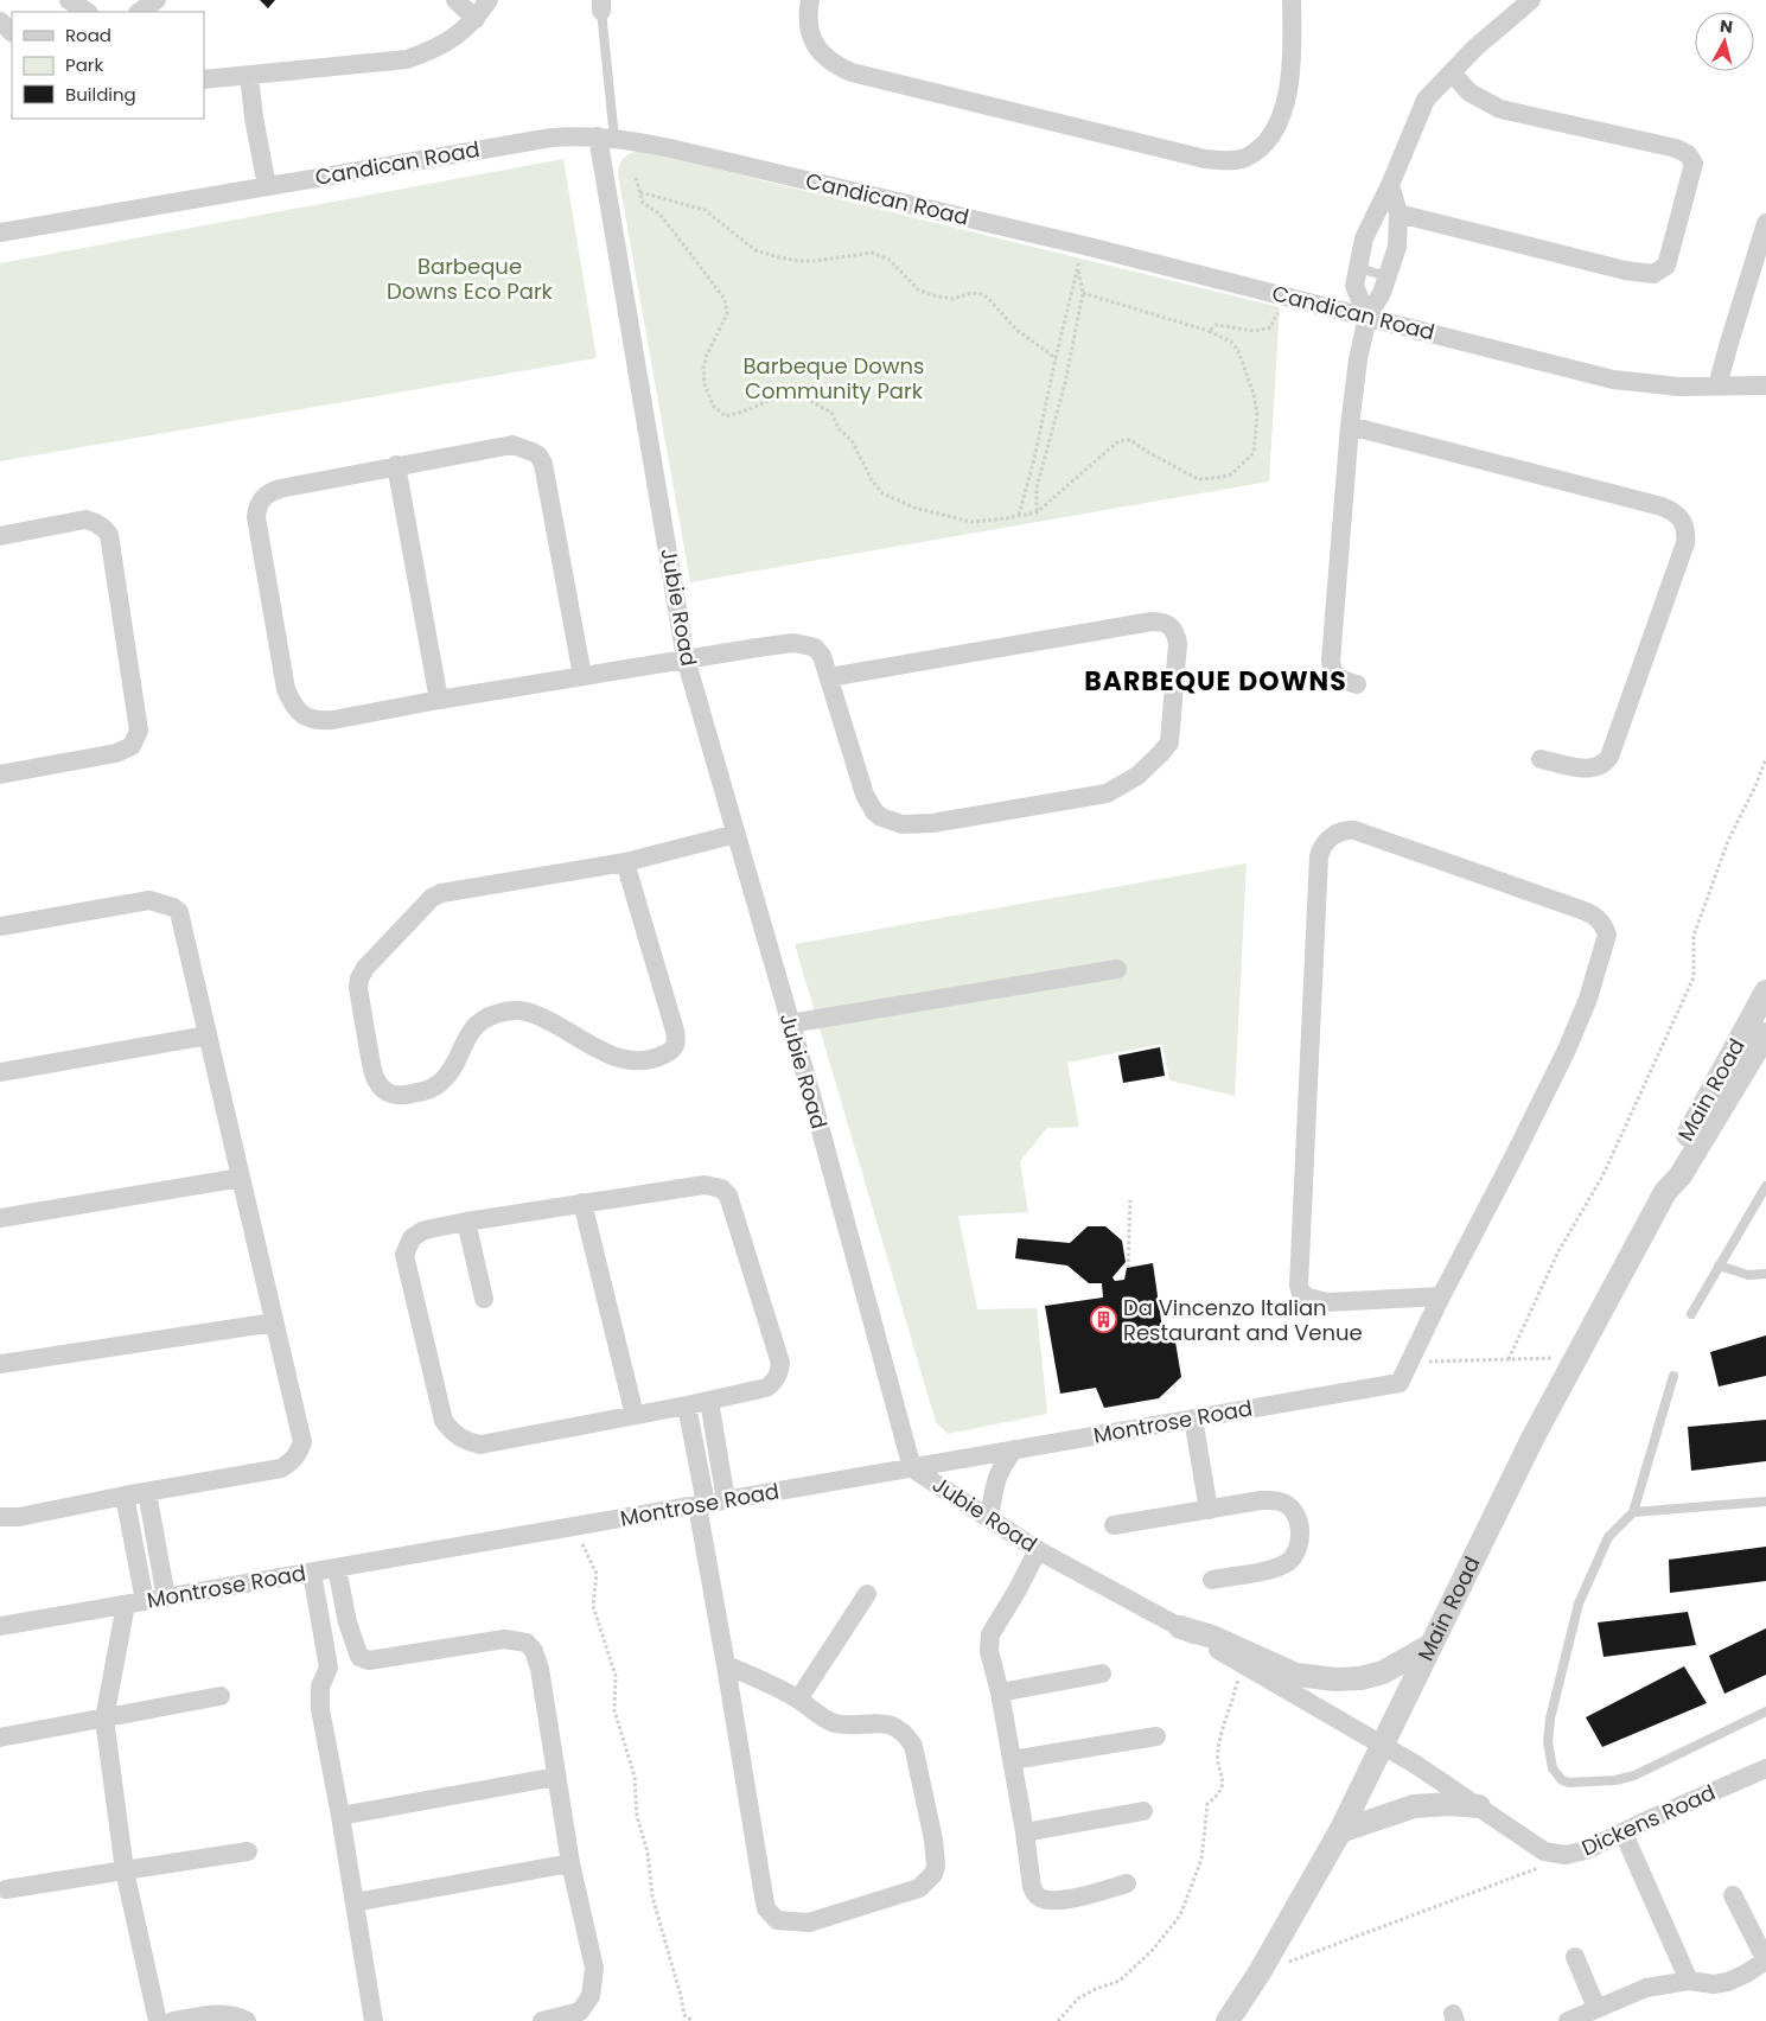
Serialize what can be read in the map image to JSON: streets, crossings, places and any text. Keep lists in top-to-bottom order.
{
  "streets": {
    "street": [
      "Candican Road",
      "Jubie Road",
      "Main Road",
      "Montrose Road",
      "Dickens Road"
    ]
  },
  "crossings": [
    ["Candican Road", "Jubie Road"],
    ["Jubie Road", "Main Road"],
    ["Jubie Road", "Montrose Road"],
    ["Jubie Road", "Dickens Road"],
    ["Main Road", "Dickens Road"]
  ],
  "districts": ["BARBEQUE DOWNS"],
  "parks": ["Barbeque Downs Eco Park", "Barbeque Downs Community Park"],
  "places": {
    "building": ["Da Vincenzo Italian Restaurant and Venue"]
  },
  "legend": ["Road", "Park", "Building"],
  "north": "top"
}
